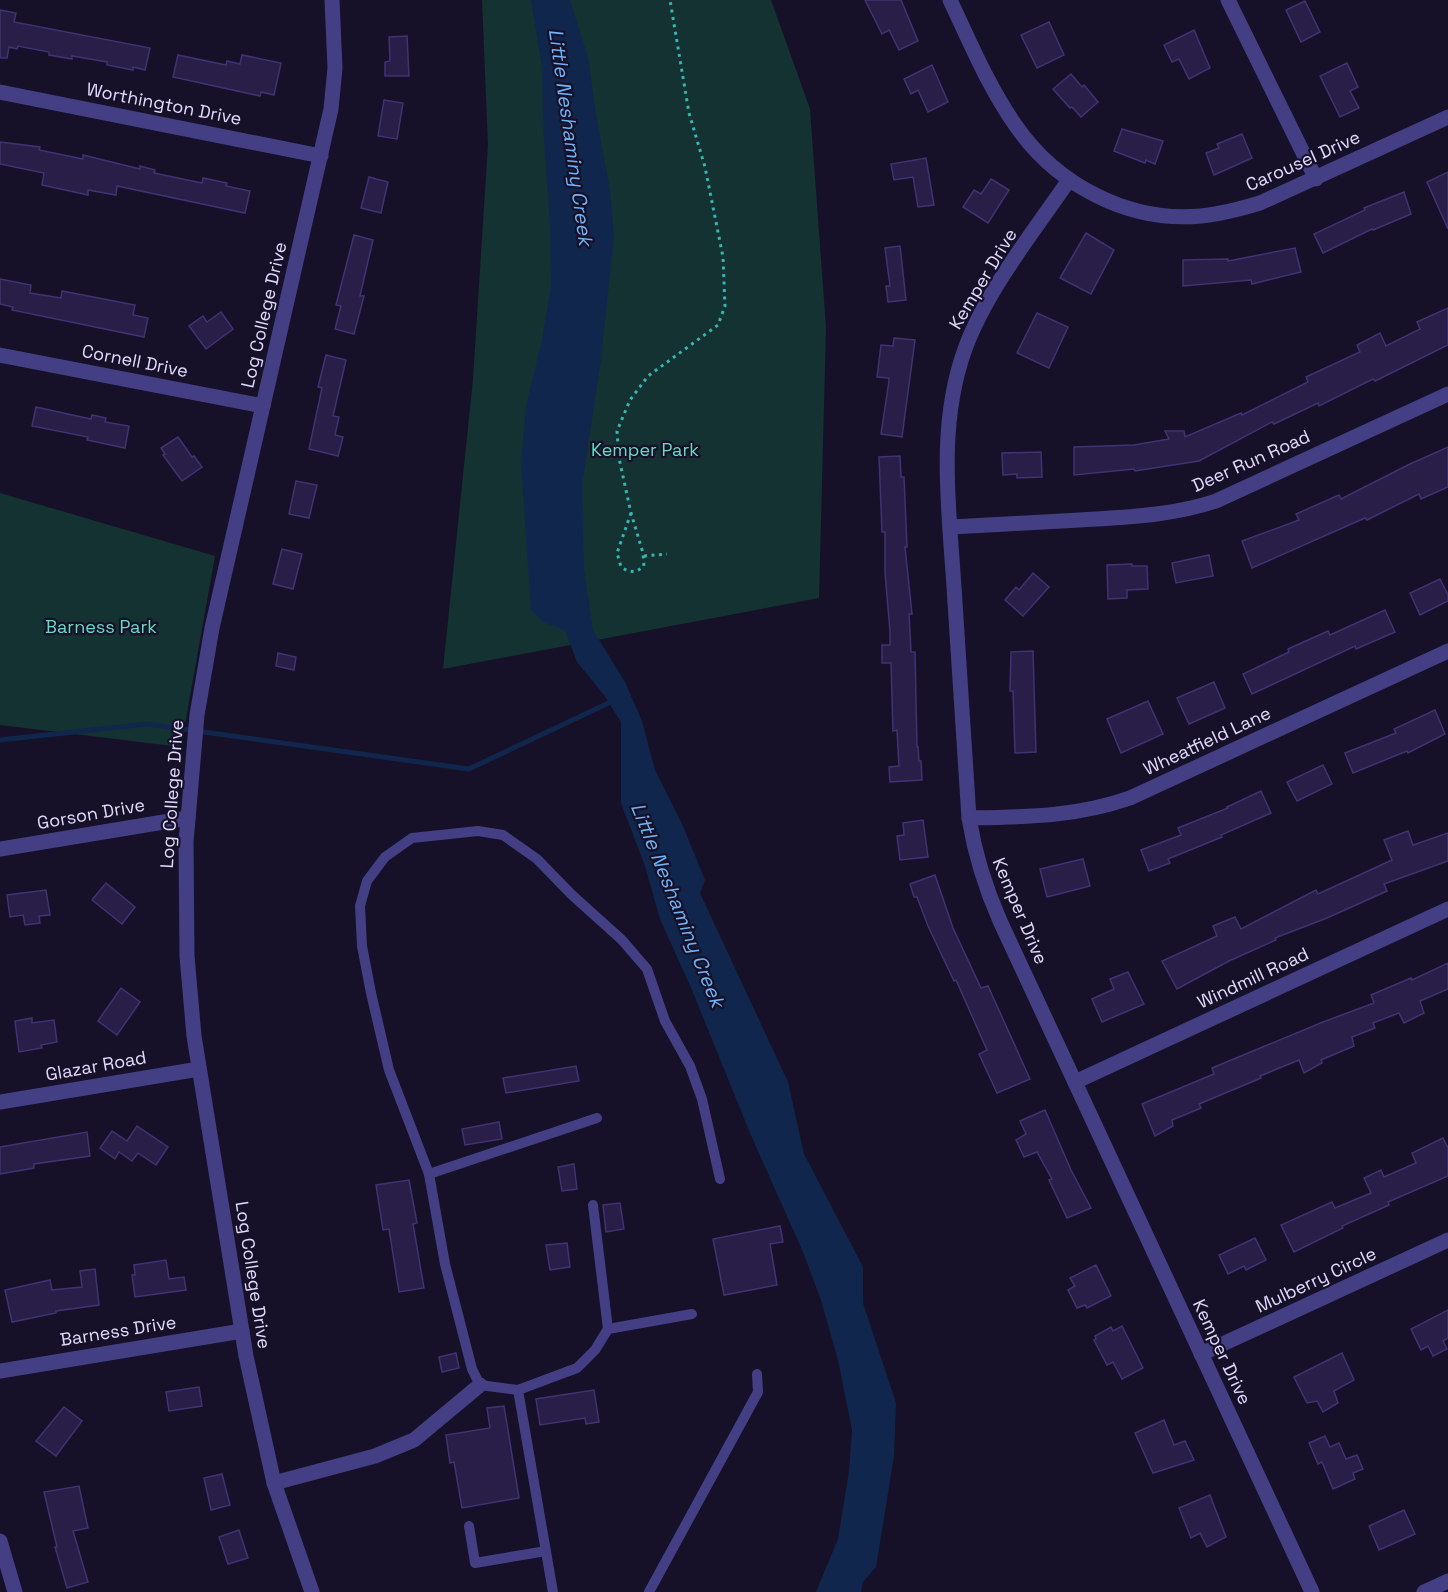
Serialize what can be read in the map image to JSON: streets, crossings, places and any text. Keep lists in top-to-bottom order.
{
  "streets": {
    "street": [
      "Worthington Drive",
      "Carousel Drive",
      "Kemper Drive",
      "Log College Drive",
      "Cornell Drive",
      "Deer Run Road",
      "Wheatfield Lane",
      "Gorson Drive",
      "Windmill Road",
      "Glazar Road",
      "Mulberry Circle",
      "Barness Drive"
    ]
  },
  "crossings": [
    ["Worthington Drive", "Log College Drive"],
    ["Carousel Drive", "Kemper Drive"],
    ["Kemper Drive", "Deer Run Road"],
    ["Kemper Drive", "Wheatfield Lane"],
    ["Kemper Drive", "Windmill Road"],
    ["Kemper Drive", "Mulberry Circle"],
    ["Log College Drive", "Cornell Drive"],
    ["Log College Drive", "Gorson Drive"],
    ["Log College Drive", "Glazar Road"],
    ["Log College Drive", "Barness Drive"]
  ],
  "water": ["Little Neshaminy Creek"],
  "parks": ["Kemper Park", "Barness Park"]
}
